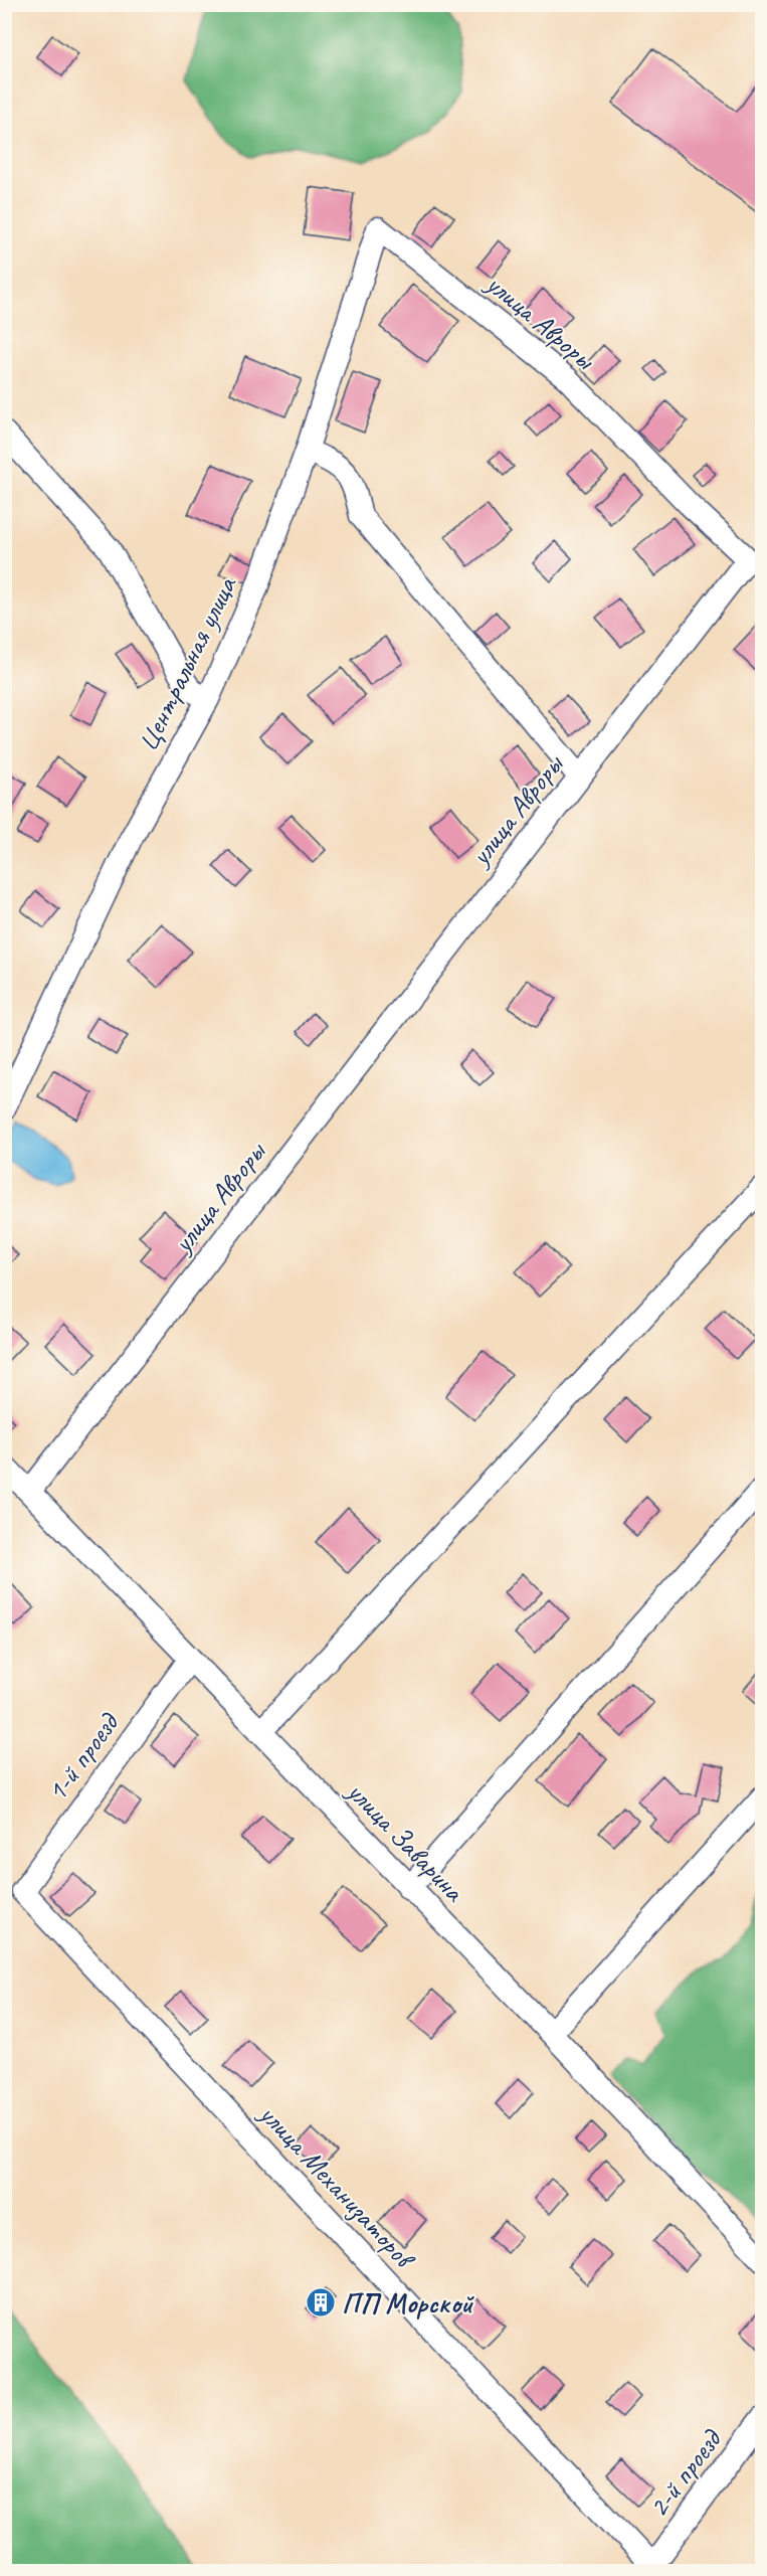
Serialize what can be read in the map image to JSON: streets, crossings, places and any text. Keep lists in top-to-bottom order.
{
  "streets": {
    "street": [
      "улица Авроры",
      "Центральная улица",
      "1-й проезд",
      "улица Заварина",
      "улица Механизаторов",
      "2-й проезд"
    ]
  },
  "crossings": [
    ["улица Авроры", "Центральная улица"],
    ["улица Авроры", "улица Заварина"],
    ["1-й проезд", "улица Заварина"],
    ["1-й проезд", "улица Механизаторов"],
    ["улица Механизаторов", "2-й проезд"]
  ],
  "places": {
    "building": ["ПП Морской"]
  }
}
